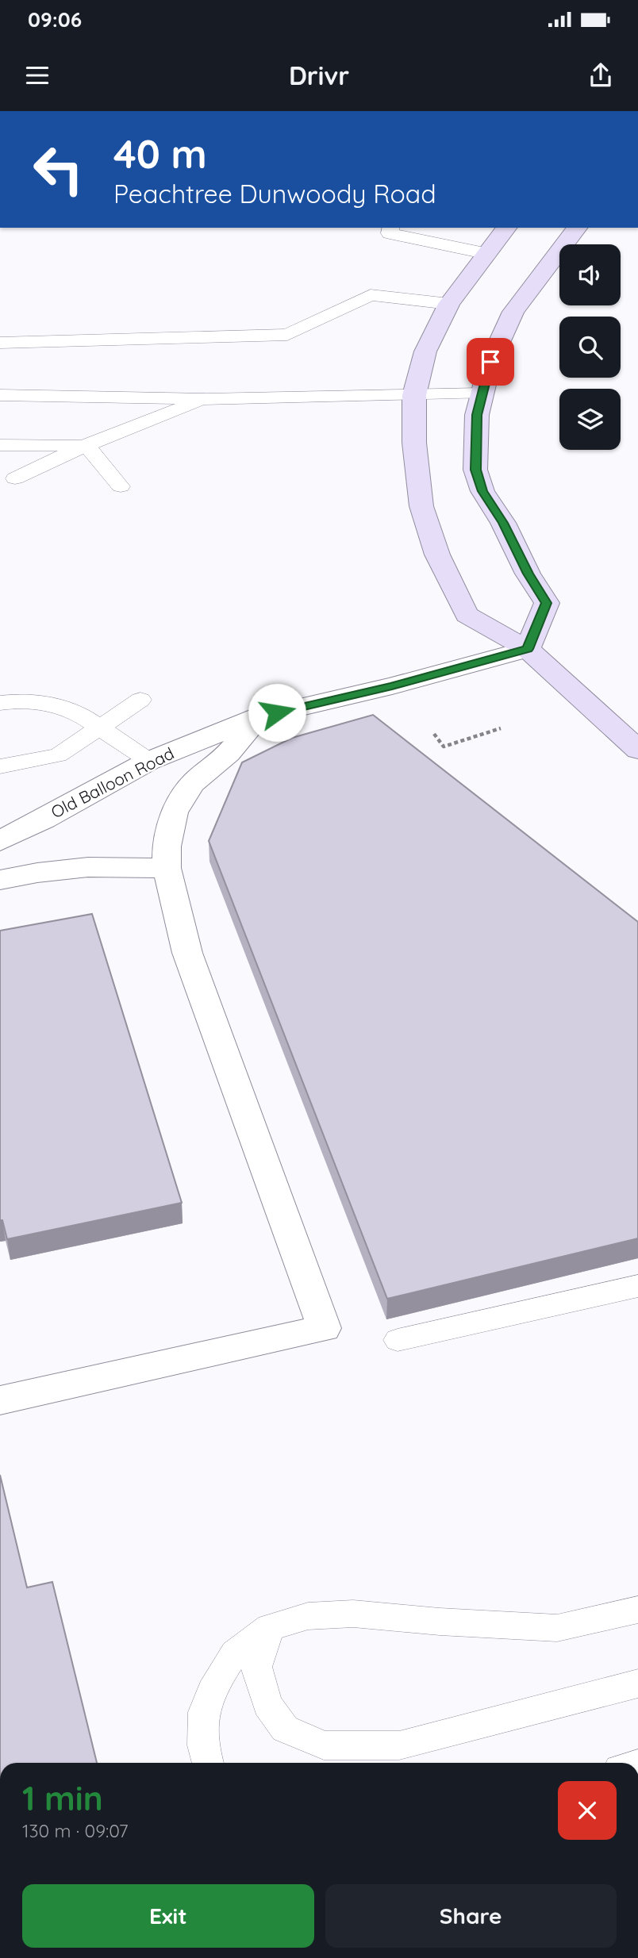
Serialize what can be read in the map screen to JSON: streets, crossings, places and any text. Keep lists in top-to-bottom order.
{
  "streets": {
    "street": ["Old Balloon Road"]
  },
  "page": {
    "status": "09:06",
    "header": "Drivr",
    "turn": ["40 m", "Peachtree Dunwoody Road"],
    "heading": ["1 min", "130 m · 09:07"],
    "buttons": ["Exit", "Share"]
  }
}
